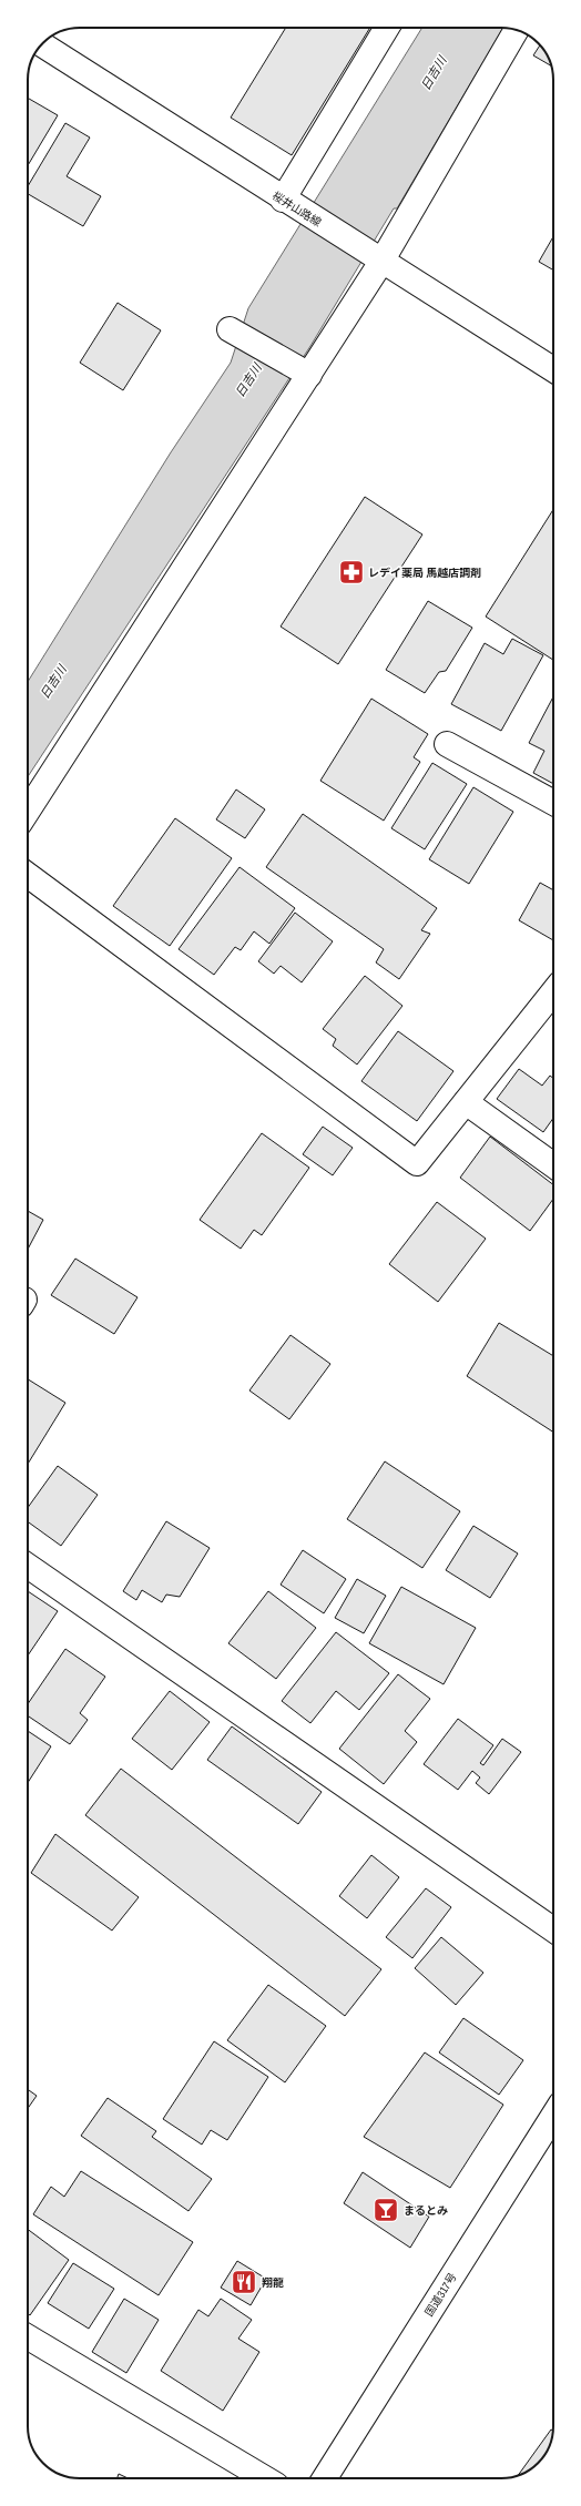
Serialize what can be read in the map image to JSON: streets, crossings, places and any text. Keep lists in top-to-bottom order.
{
  "streets": {
    "main road": ["桜井山路線", "国道317号"]
  },
  "water": ["日吉川"],
  "places": {
    "pharmacy": ["レデイ薬局 馬越店調剤"],
    "bar": ["まるとみ"],
    "restaurant": ["翔龍"]
  }
}
